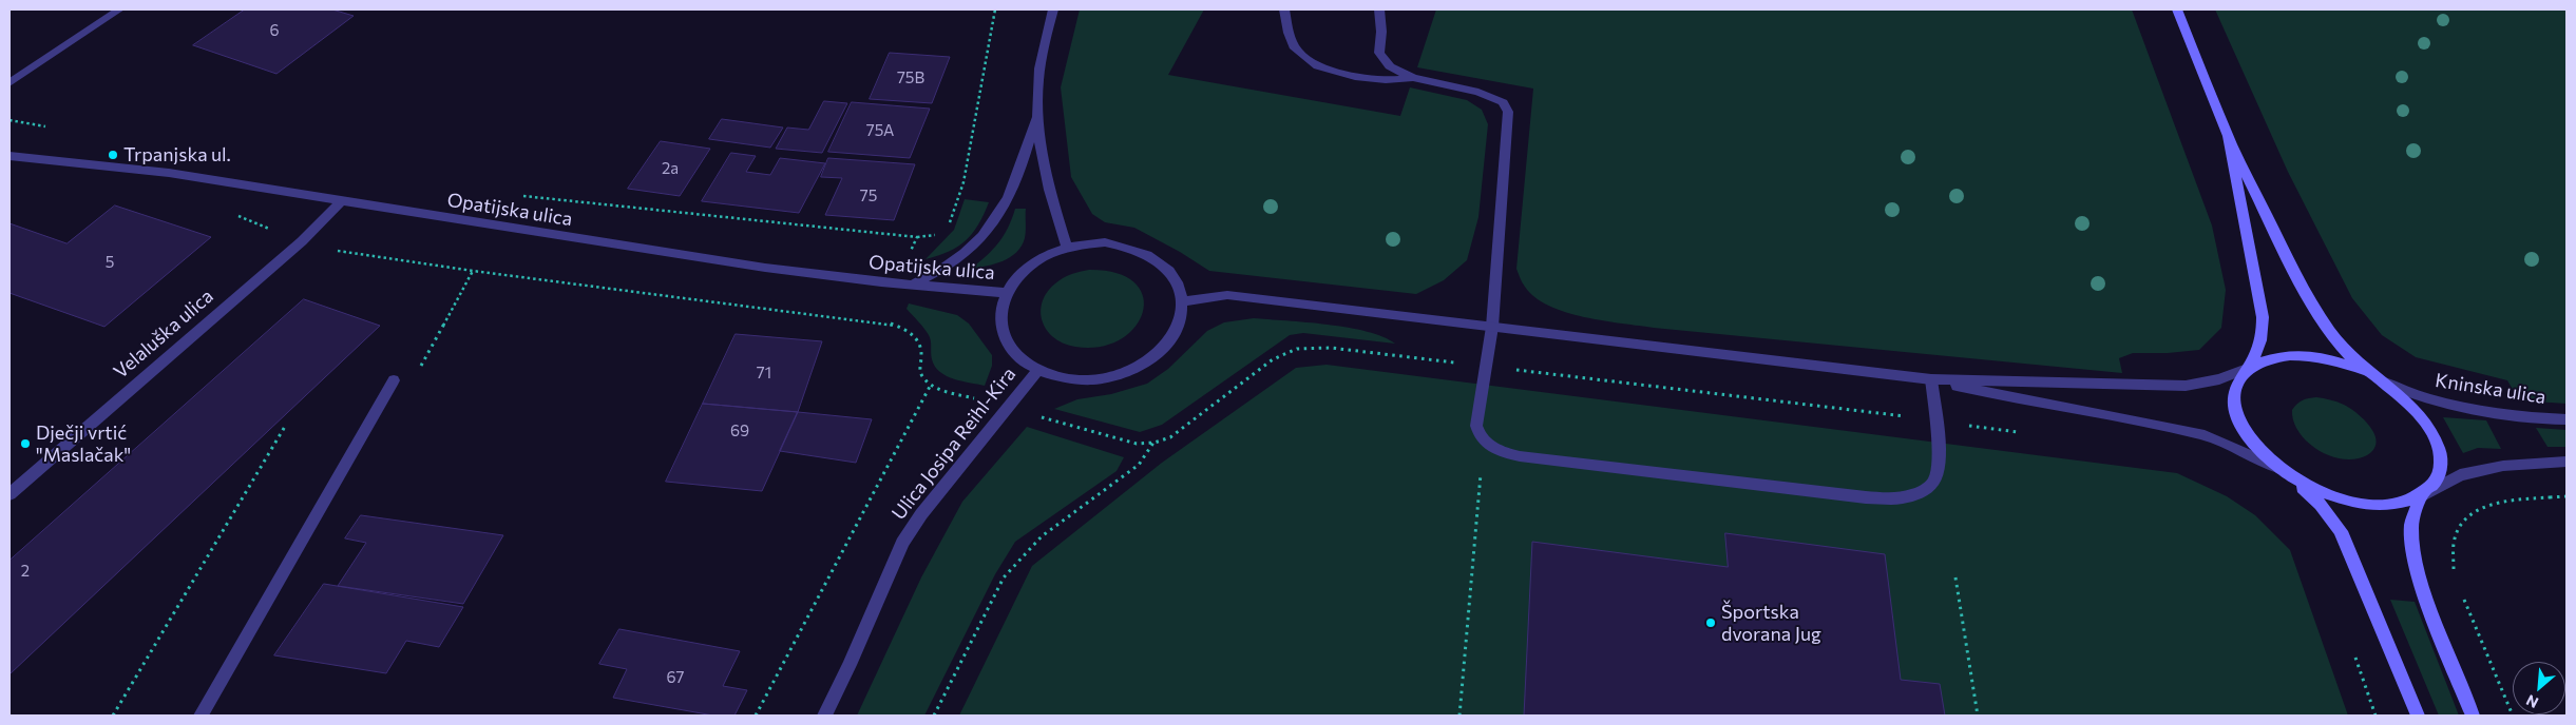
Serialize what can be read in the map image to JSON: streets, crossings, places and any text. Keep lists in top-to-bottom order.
{
  "streets": {
    "street": [
      "Opatijska ulica",
      "Velaluška ulica",
      "Kninska ulica",
      "Ulica Josipa Reihl-Kira"
    ]
  },
  "crossings": [
    ["Opatijska ulica", "Velaluška ulica"],
    ["Opatijska ulica", "Ulica Josipa Reihl-Kira"]
  ],
  "places": ["Trpanjska ul.", "Dječji vrtić \"Maslačak\"", "Športska dvorana Jug"],
  "house_numbers": [
    "6",
    "75B",
    "75A",
    "2a",
    "75",
    "5",
    "71",
    "69",
    "2",
    "67"
  ],
  "north": "bottom left"
}
